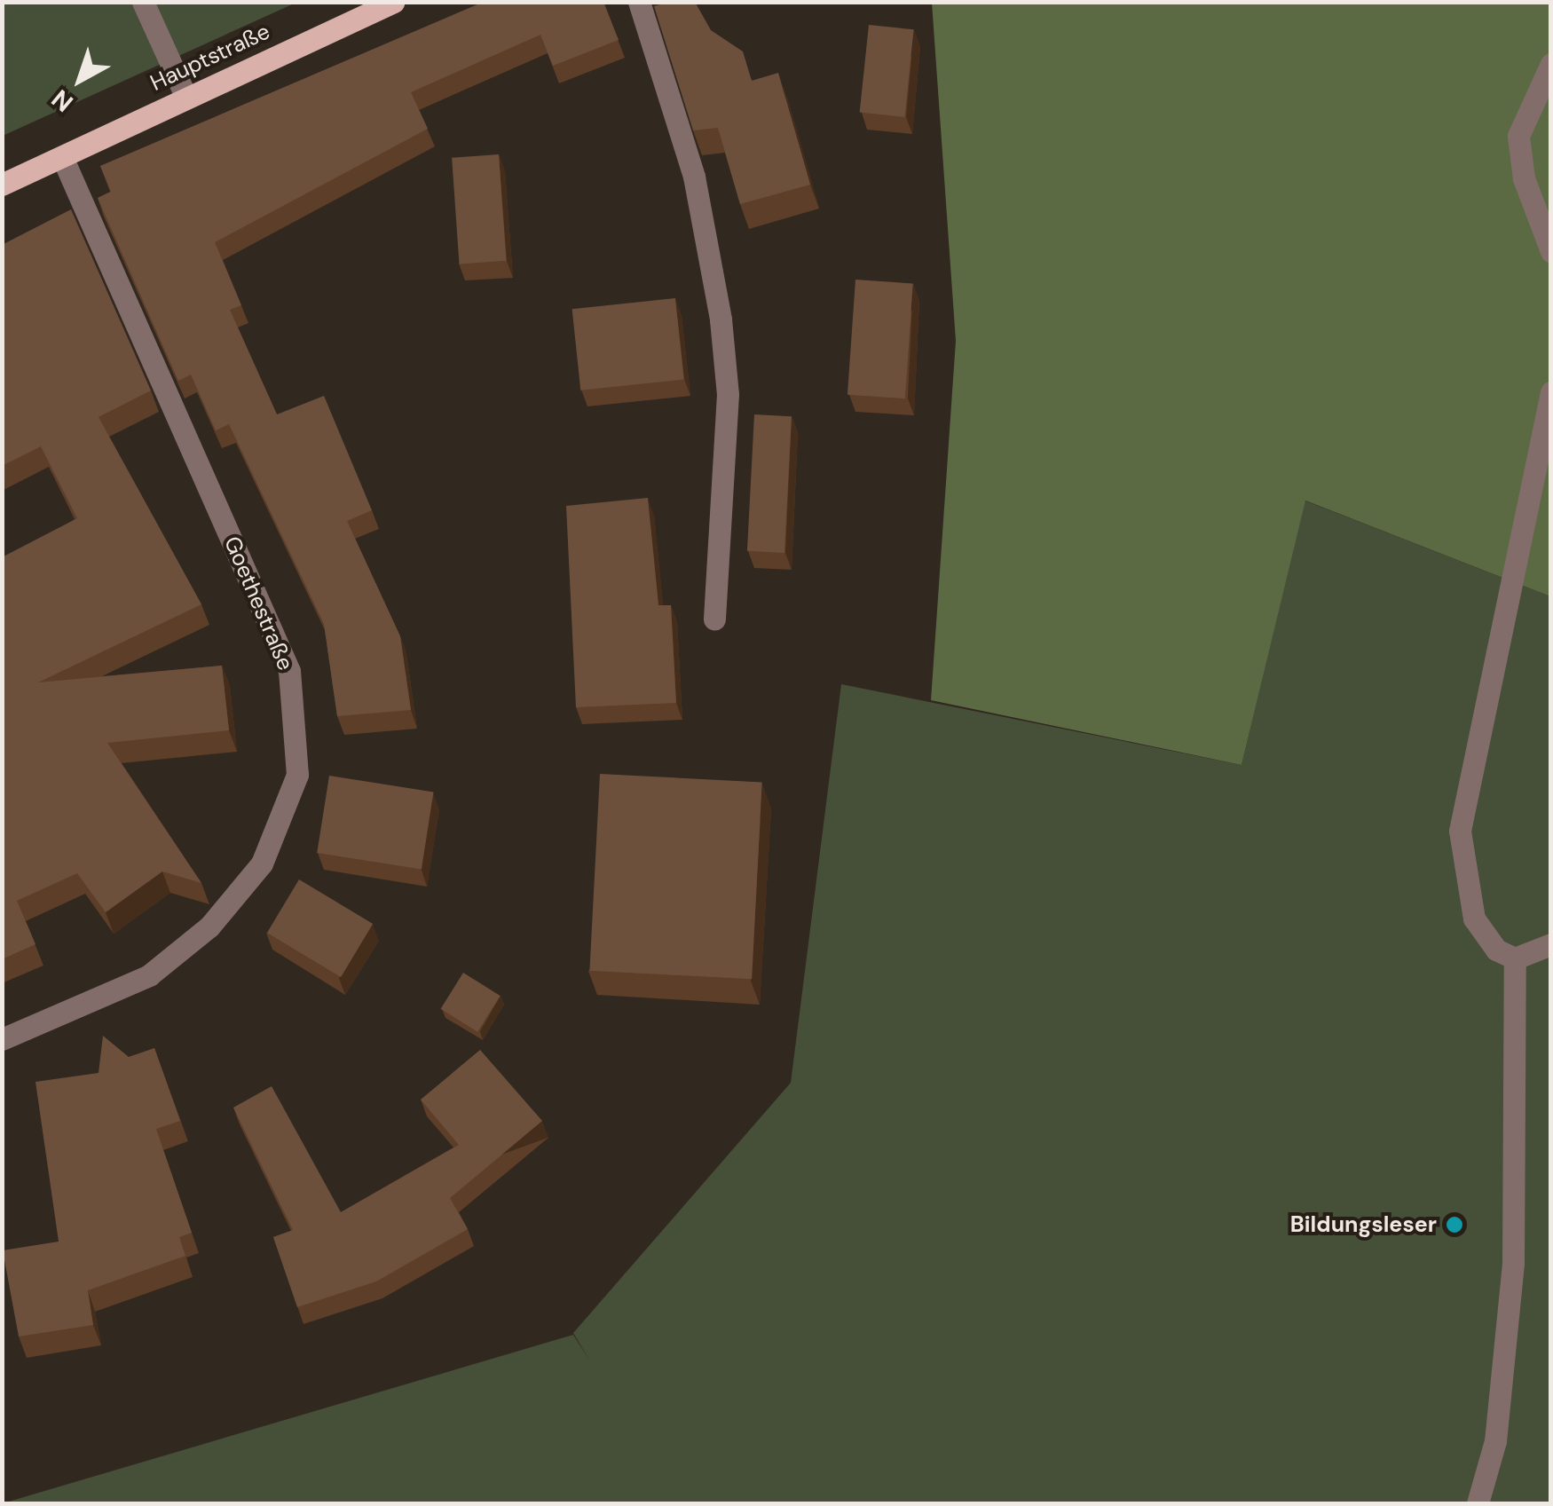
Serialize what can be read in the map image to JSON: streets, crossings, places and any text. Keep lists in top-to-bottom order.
{
  "streets": {
    "main road": ["Hauptstraße"],
    "street": ["Goethestraße"]
  },
  "crossings": [
    ["Hauptstraße", "Goethestraße"]
  ],
  "places": ["Bildungsleser"],
  "north": "bottom left"
}
